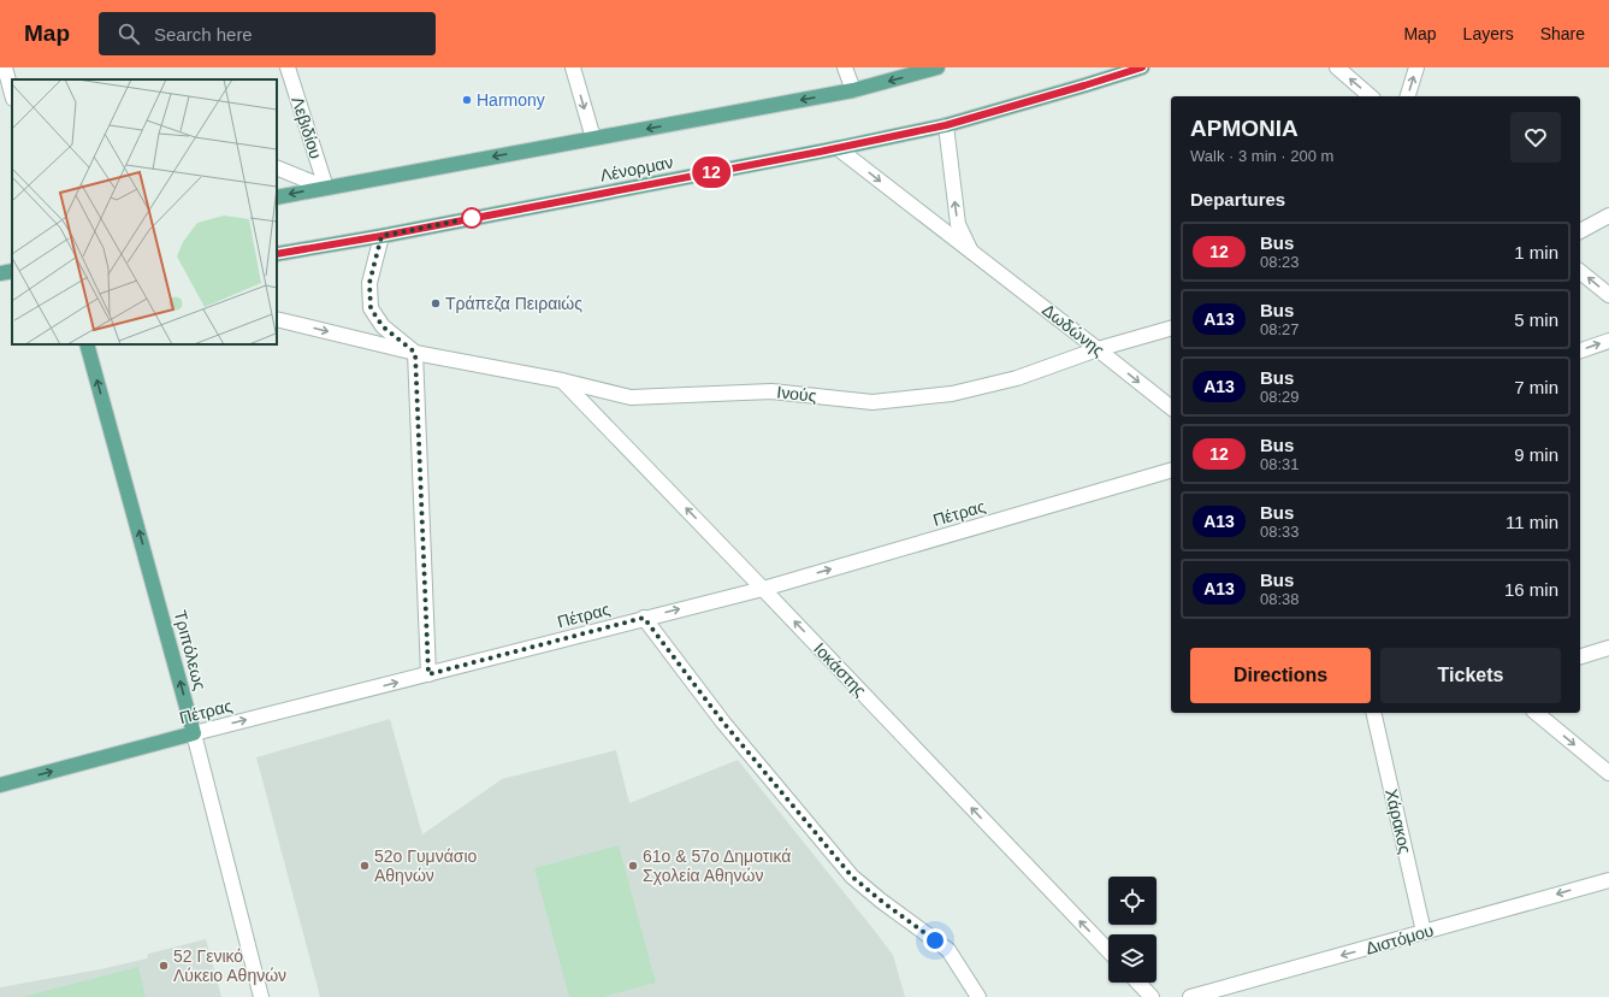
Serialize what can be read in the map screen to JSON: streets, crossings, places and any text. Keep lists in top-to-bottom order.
{
  "streets": {
    "main road": ["Λένορμαν", "Πέτρας", "Τριπόλεως"],
    "street": [
      "Λεβιδίου",
      "Δωδώνης",
      "Ινούς",
      "Ιοκάστης",
      "Χάρακος",
      "Διστόμου"
    ]
  },
  "crossings": [
    ["Λένορμαν", "Δωδώνης"],
    ["Δωδώνης", "Ινούς"],
    ["Ινούς", "Ιοκάστης"],
    ["Πέτρας", "Τριπόλεως"],
    ["Πέτρας", "Ιοκάστης"],
    ["Χάρακος", "Διστόμου"]
  ],
  "one_way": ["Πέτρας", "Τριπόλεως", "Διστόμου"],
  "places": [
    "Harmony",
    "Τράπεζα Πειραιώς",
    "52ο Γυμνάσιο Αθηνών",
    "61ο & 57ο Δημοτικά Σχολεία Αθηνών",
    "52 Γενικό Λύκειο Αθηνών"
  ],
  "lines": ["bus line 12"],
  "page": {
    "header": "Map",
    "search": "Search here",
    "nav": ["Map", "Layers", "Share"],
    "on_map": "12",
    "heading": [
      ["ΑΡΜΟΝΙΑ", "Walk · 3 min · 200 m"],
      "Departures"
    ],
    "list": [
      {
        "mark": "12",
        "name": "Bus",
        "note": "08:23",
        "value": "1 min"
      },
      {
        "mark": "A13",
        "name": "Bus",
        "note": "08:27",
        "value": "5 min"
      },
      {
        "mark": "Α13",
        "name": "Bus",
        "note": "08:29",
        "value": "7 min"
      },
      {
        "mark": "12",
        "name": "Bus",
        "note": "08:31",
        "value": "9 min"
      },
      {
        "mark": "A13",
        "name": "Bus",
        "note": "08:33",
        "value": "11 min"
      },
      {
        "mark": "Α13",
        "name": "Bus",
        "note": "08:38",
        "value": "16 min"
      }
    ],
    "buttons": ["Directions", "Tickets"]
  }
}
